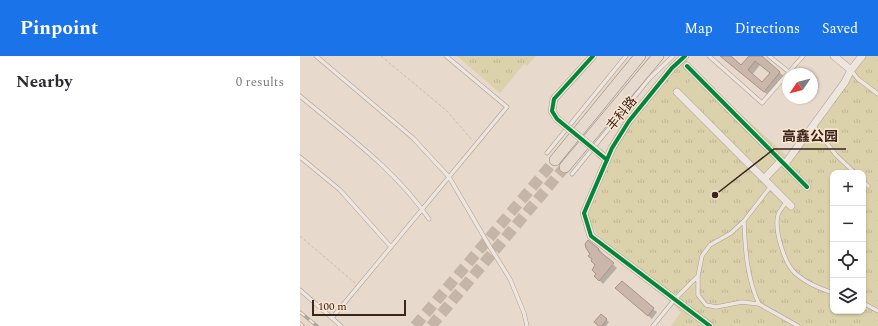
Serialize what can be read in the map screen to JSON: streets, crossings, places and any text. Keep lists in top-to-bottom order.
{
  "streets": {
    "main road": ["丰科路"]
  },
  "places": ["高鑫公园"],
  "scale_bar": "100 m",
  "north": "bottom left",
  "page": {
    "header": "Pinpoint",
    "nav": ["Map", "Directions", "Saved"],
    "heading": ["Nearby", "0 results"],
    "map_buttons": ["+", "−"],
    "scale": "100 m"
  }
}
